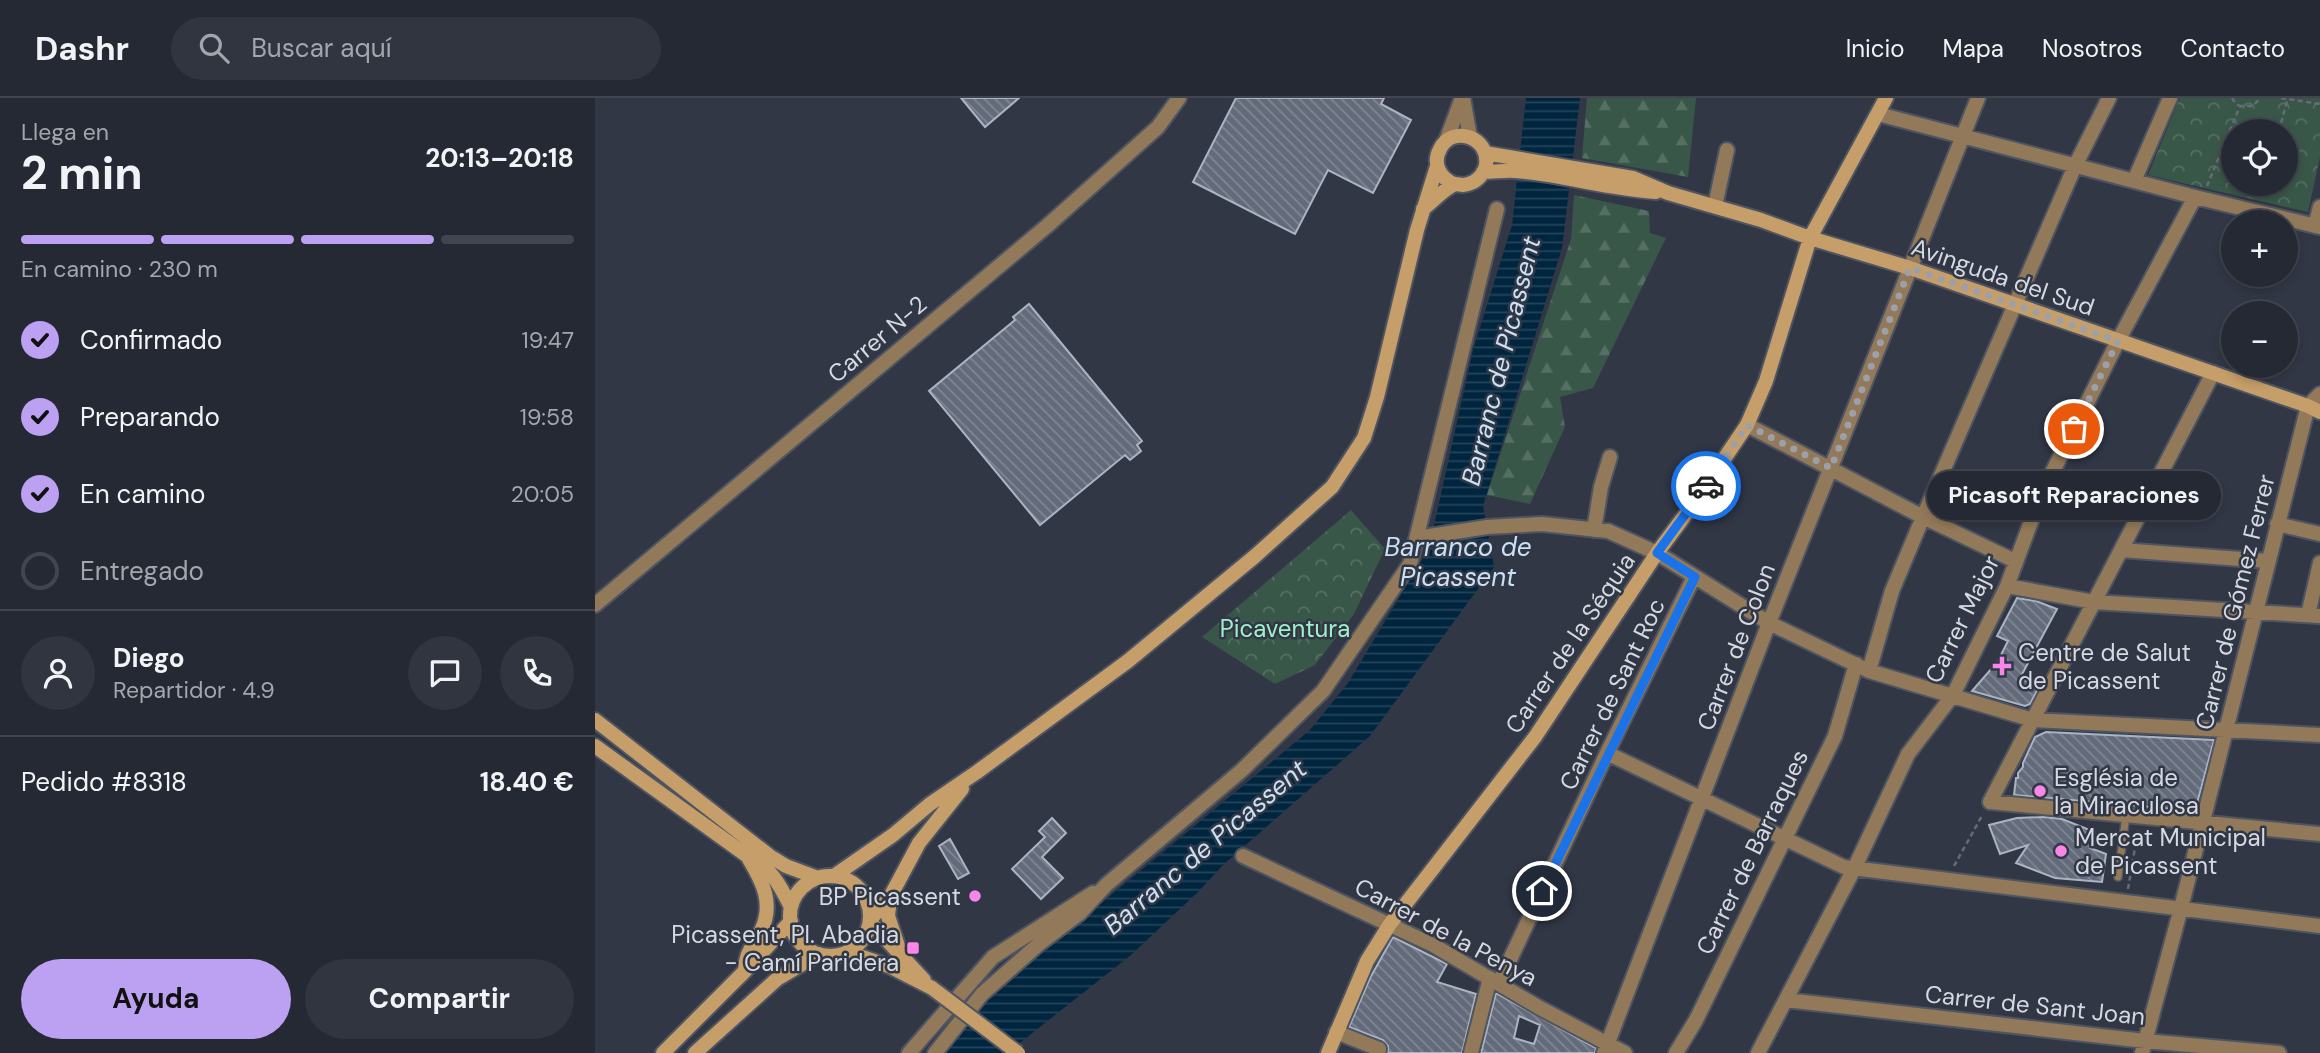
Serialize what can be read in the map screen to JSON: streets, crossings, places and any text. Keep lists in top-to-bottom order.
{
  "streets": {
    "street": [
      "Avinguda del Sud",
      "Carrer N-2",
      "Carrer de Gómez Ferrer",
      "Carrer Major",
      "Carrer de la Séquia",
      "Carrer de Colon",
      "Carrer de Sant Roc",
      "Carrer de Barraques",
      "Carrer de la Penya",
      "Carrer de Sant Joan"
    ]
  },
  "crossings": [
    ["Avinguda del Sud", "Carrer de Gómez Ferrer"],
    ["Avinguda del Sud", "Carrer Major"],
    ["Avinguda del Sud", "Carrer de la Séquia"],
    ["Avinguda del Sud", "Carrer de Colon"],
    ["Avinguda del Sud", "Carrer de Barraques"],
    ["Carrer de Gómez Ferrer", "Carrer de Sant Joan"],
    ["Carrer Major", "Carrer de Sant Joan"],
    ["Carrer de la Séquia", "Carrer de la Penya"],
    ["Carrer de Colon", "Carrer de la Penya"],
    ["Carrer de Sant Roc", "Carrer de la Penya"]
  ],
  "water": ["Barranc de Picassent", "Barranco de Picassent"],
  "parks": ["Picaventura"],
  "places": {
    "other": [
      "Picasoft Reparaciones",
      "Església de la Miraculosa",
      "Mercat Municipal de Picassent",
      "BP Picassent"
    ],
    "health": ["Centre de Salut de Picassent"],
    "transit": ["Picassent, Pl. Abadia - Camí Paridera"]
  },
  "page": {
    "header": "Dashr",
    "search": "Buscar aquí",
    "nav": [
      "Inicio",
      "Mapa",
      "Nosotros",
      "Contacto"
    ],
    "heading": ["2 min", "Llega en", "20:13–20:18"],
    "panel": [
      "Diego",
      "Repartidor · 4.9",
      "Pedido #8318",
      "18.40 €"
    ],
    "map_buttons": ["+", "−"],
    "bar": "En camino · 230 m",
    "list": [
      ["Confirmado", "19:47"],
      ["Preparando", "19:58"],
      ["En camino", "20:05"],
      "Entregado"
    ],
    "bubble": "Picasoft Reparaciones",
    "buttons": ["Ayuda", "Compartir"]
  }
}
